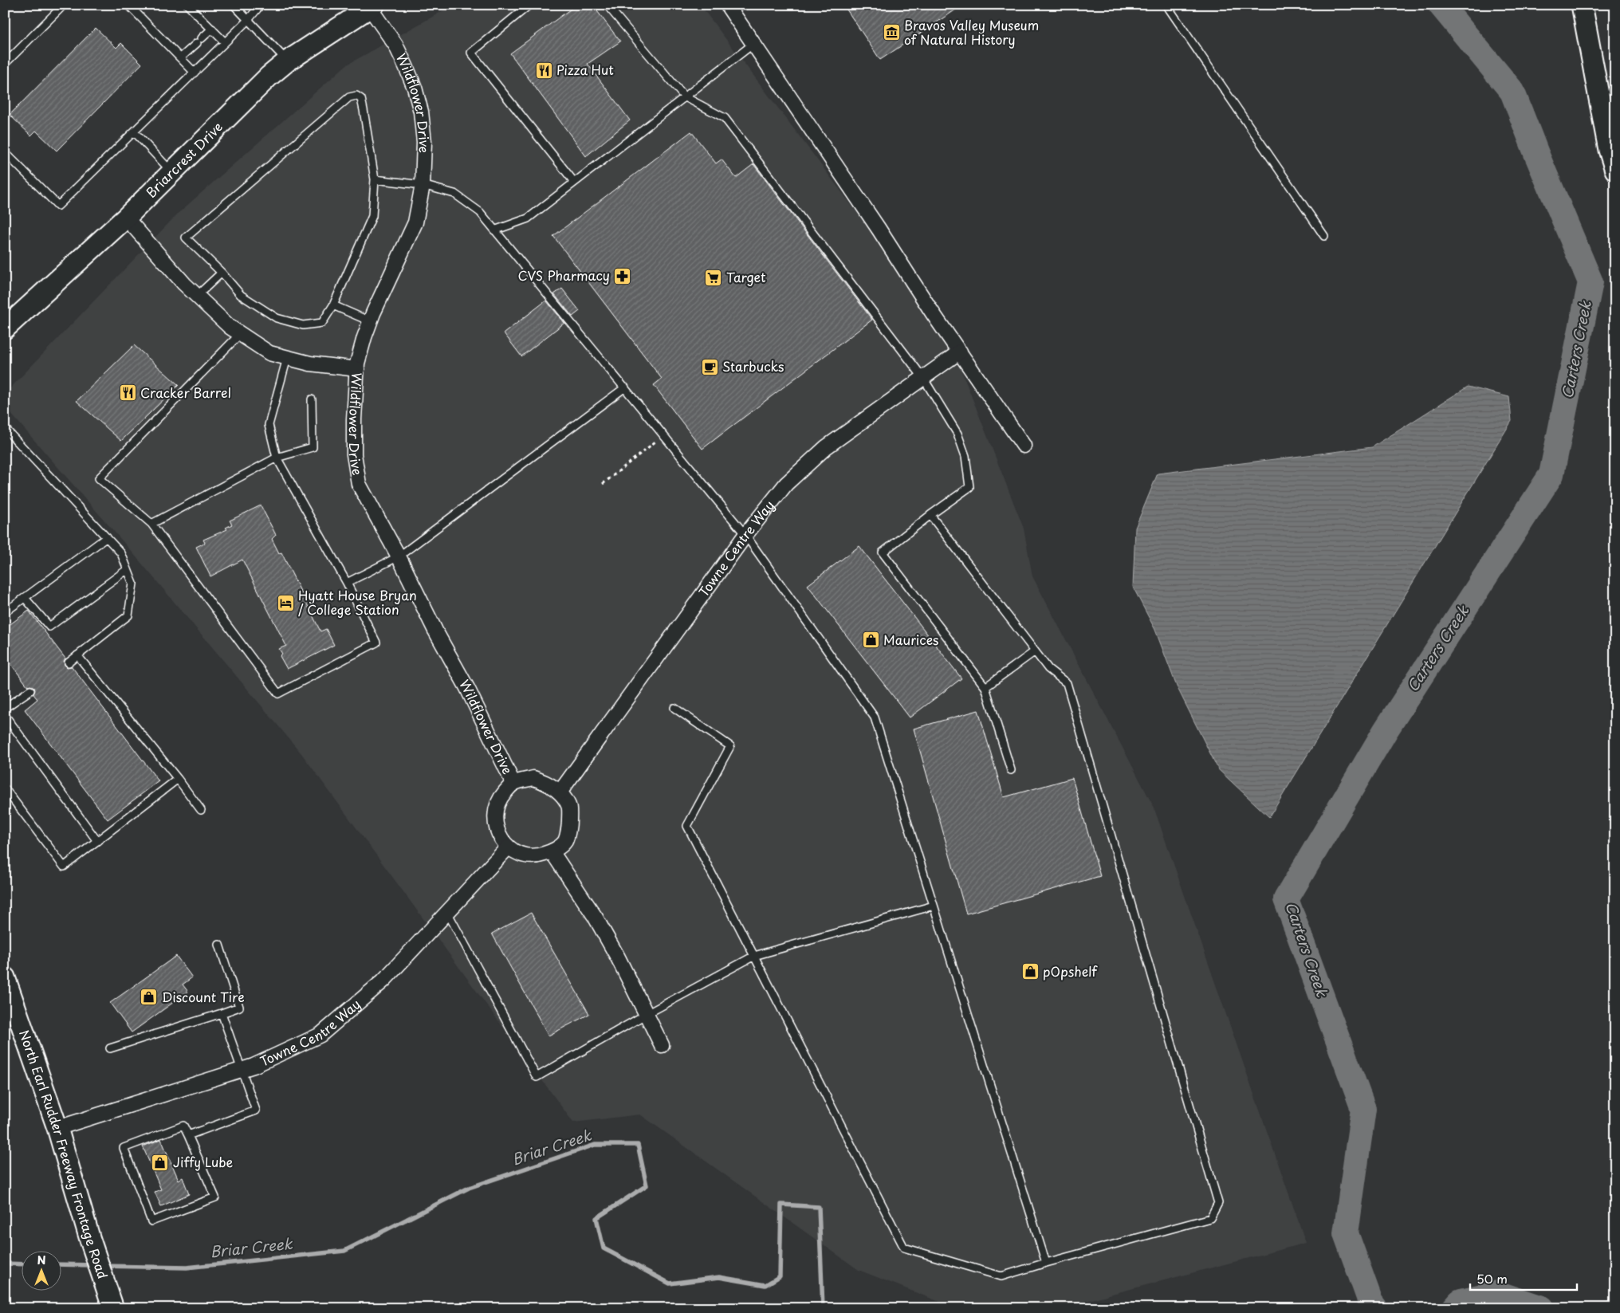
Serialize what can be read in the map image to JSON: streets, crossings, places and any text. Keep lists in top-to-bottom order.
{
  "streets": {
    "main road": ["Briarcrest Drive", "North Earl Rudder Freeway Frontage Road"],
    "street": ["Wildflower Drive", "Towne Centre Way"]
  },
  "crossings": [
    ["Wildflower Drive", "Briarcrest Drive"],
    ["Wildflower Drive", "Towne Centre Way"],
    ["Towne Centre Way", "North Earl Rudder Freeway Frontage Road"]
  ],
  "water": ["Carters Creek", "Briar Creek"],
  "places": {
    "museum": ["Bravos Valley Museum of Natural History"],
    "restaurant": ["Pizza Hut", "Cracker Barrel"],
    "pharmacy": ["CVS Pharmacy"],
    "supermarket": ["Target"],
    "cafe": ["Starbucks"],
    "hotel": ["Hyatt House Bryan / College Station"],
    "shop": [
      "Maurices",
      "pOpshelf",
      "Discount Tire",
      "Jiffy Lube"
    ]
  },
  "scale_bar": "50 m",
  "north": "top"
}
